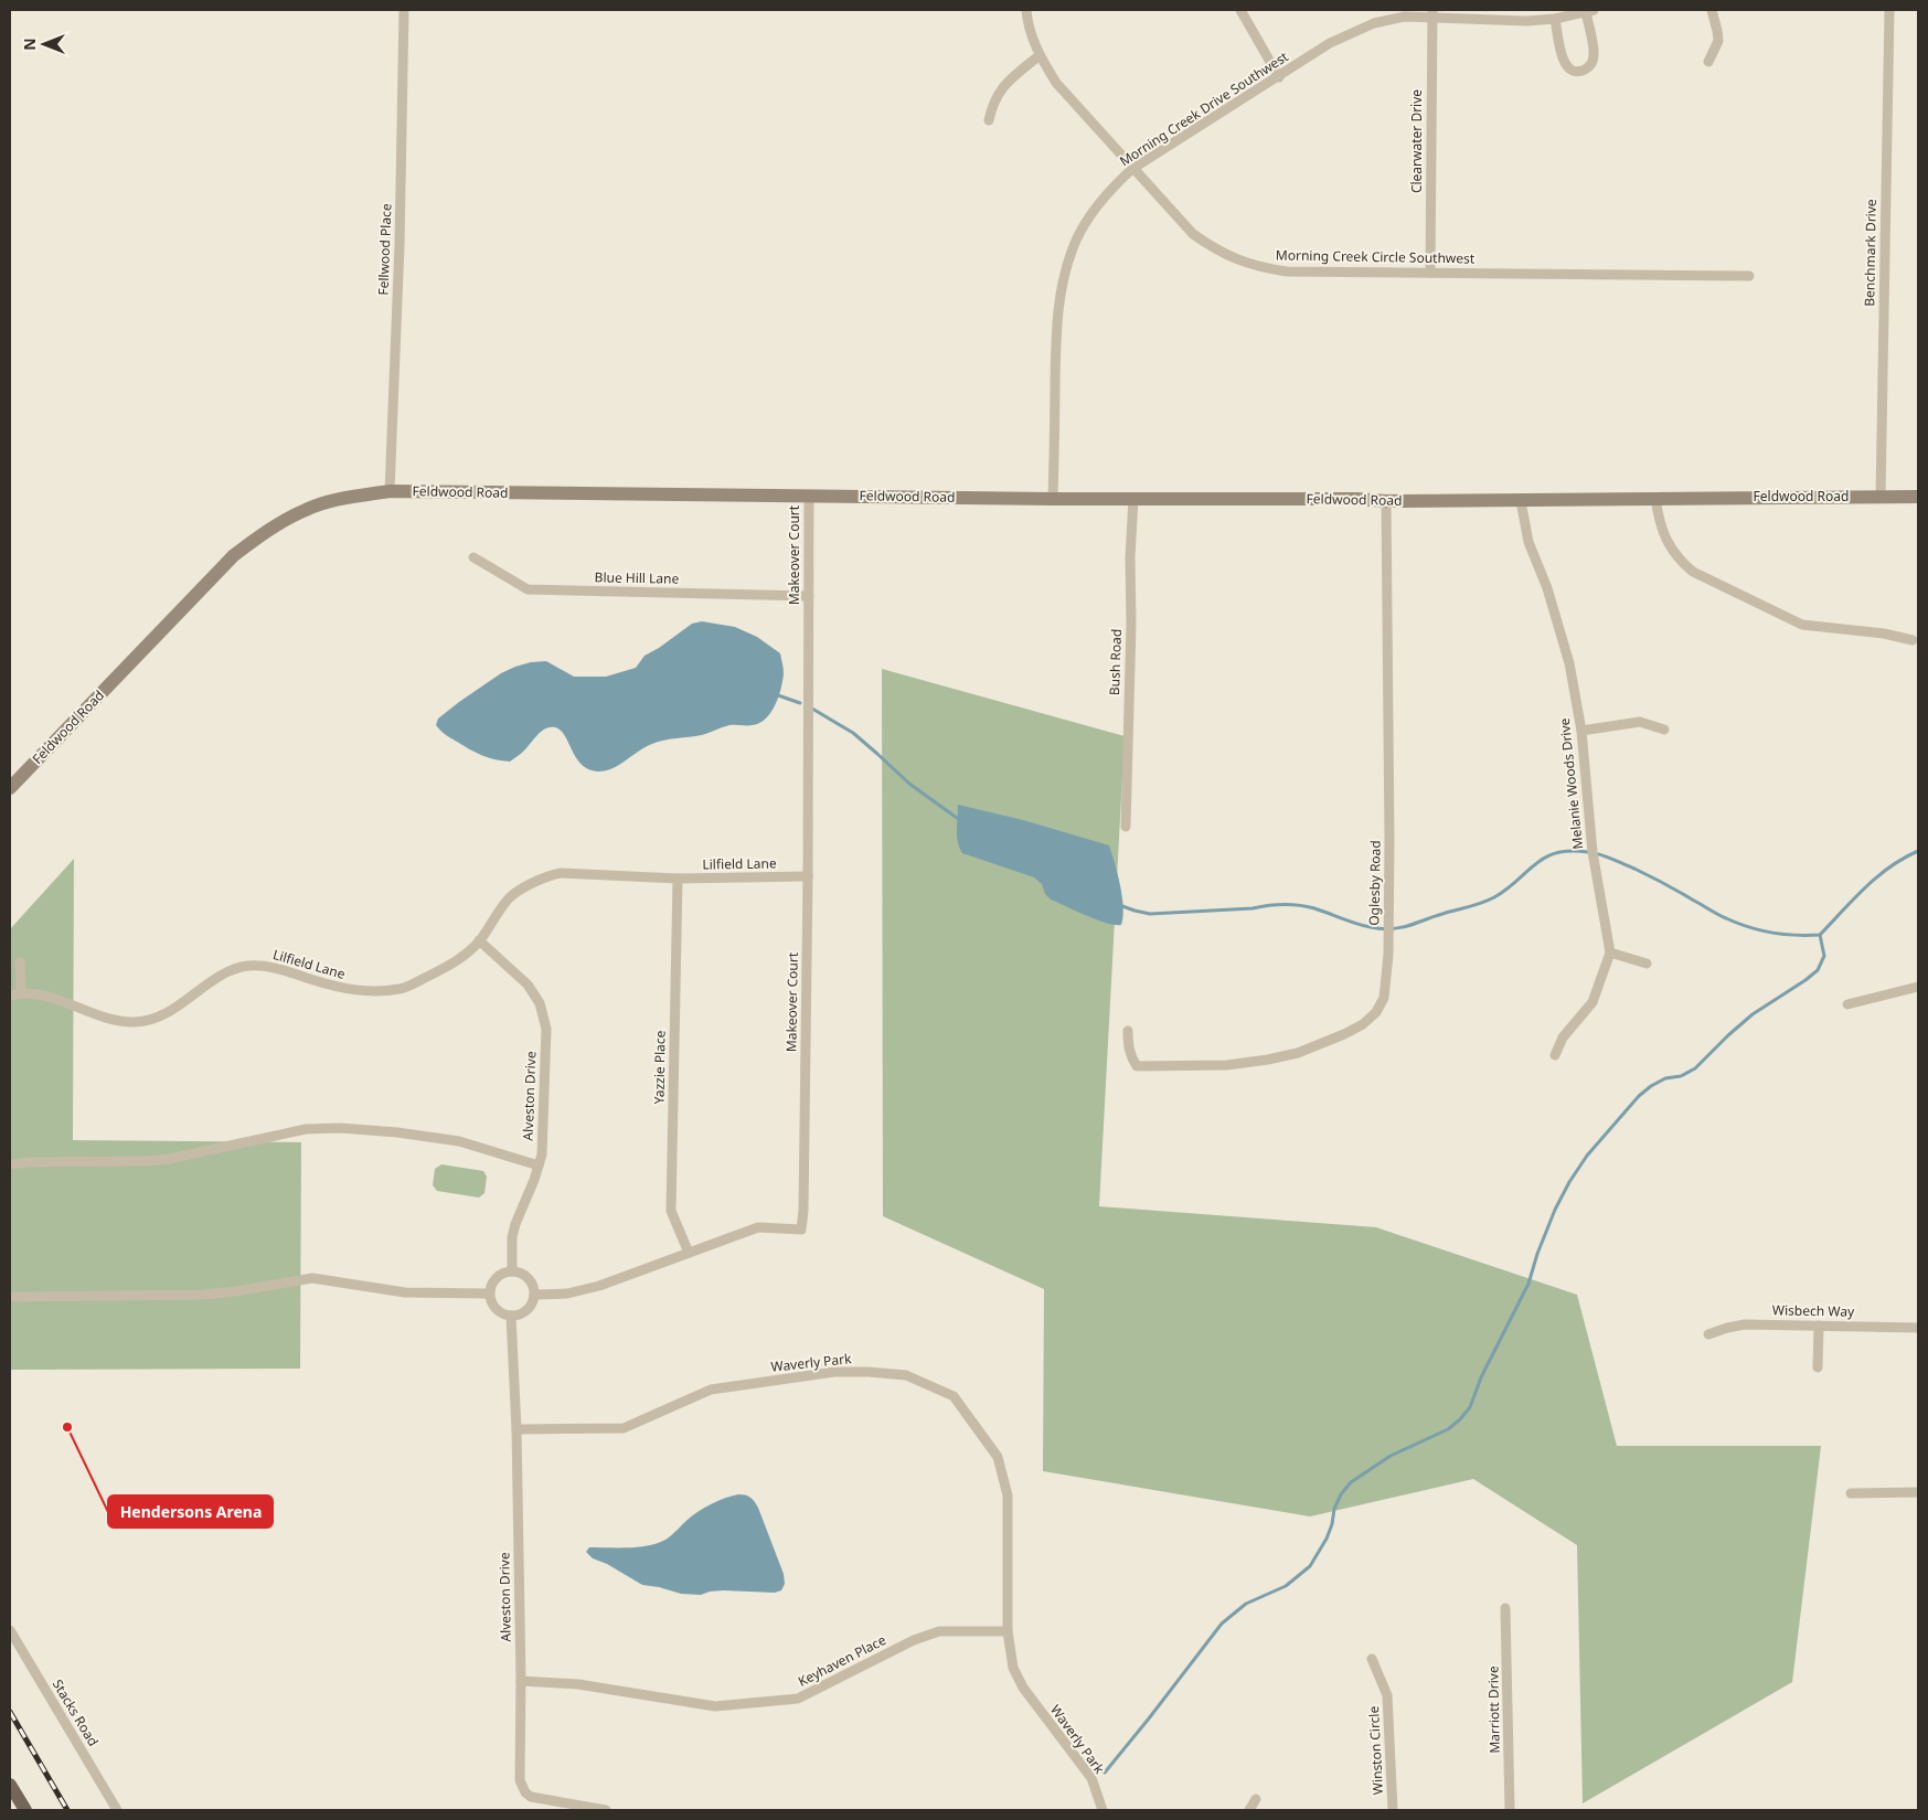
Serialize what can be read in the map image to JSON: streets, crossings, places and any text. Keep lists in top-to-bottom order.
{
  "streets": {
    "street": [
      "Morning Creek Drive Southwest",
      "Clearwater Drive",
      "Fellwood Place",
      "Benchmark Drive",
      "Morning Creek Circle Southwest",
      "Feldwood Road",
      "Makeover Court",
      "Blue Hill Lane",
      "Bush Road",
      "Melanie Woods Drive",
      "Lilfield Lane",
      "Oglesby Road",
      "Yazzie Place",
      "Alveston Drive",
      "Wisbech Way",
      "Waverly Park",
      "Keyhaven Place",
      "Marriott Drive",
      "Stacks Road",
      "Winston Circle"
    ]
  },
  "crossings": [
    ["Morning Creek Drive Southwest", "Clearwater Drive"],
    ["Morning Creek Drive Southwest", "Morning Creek Circle Southwest"],
    ["Morning Creek Drive Southwest", "Feldwood Road"],
    ["Clearwater Drive", "Morning Creek Circle Southwest"],
    ["Fellwood Place", "Feldwood Road"],
    ["Benchmark Drive", "Feldwood Road"],
    ["Feldwood Road", "Makeover Court"],
    ["Feldwood Road", "Bush Road"],
    ["Feldwood Road", "Melanie Woods Drive"],
    ["Feldwood Road", "Oglesby Road"],
    ["Makeover Court", "Blue Hill Lane"],
    ["Makeover Court", "Lilfield Lane"],
    ["Makeover Court", "Yazzie Place"],
    ["Makeover Court", "Alveston Drive"],
    ["Lilfield Lane", "Yazzie Place"],
    ["Lilfield Lane", "Alveston Drive"],
    ["Alveston Drive", "Waverly Park"],
    ["Alveston Drive", "Keyhaven Place"],
    ["Waverly Park", "Keyhaven Place"]
  ],
  "places": ["Hendersons Arena"],
  "north": "left"
}
